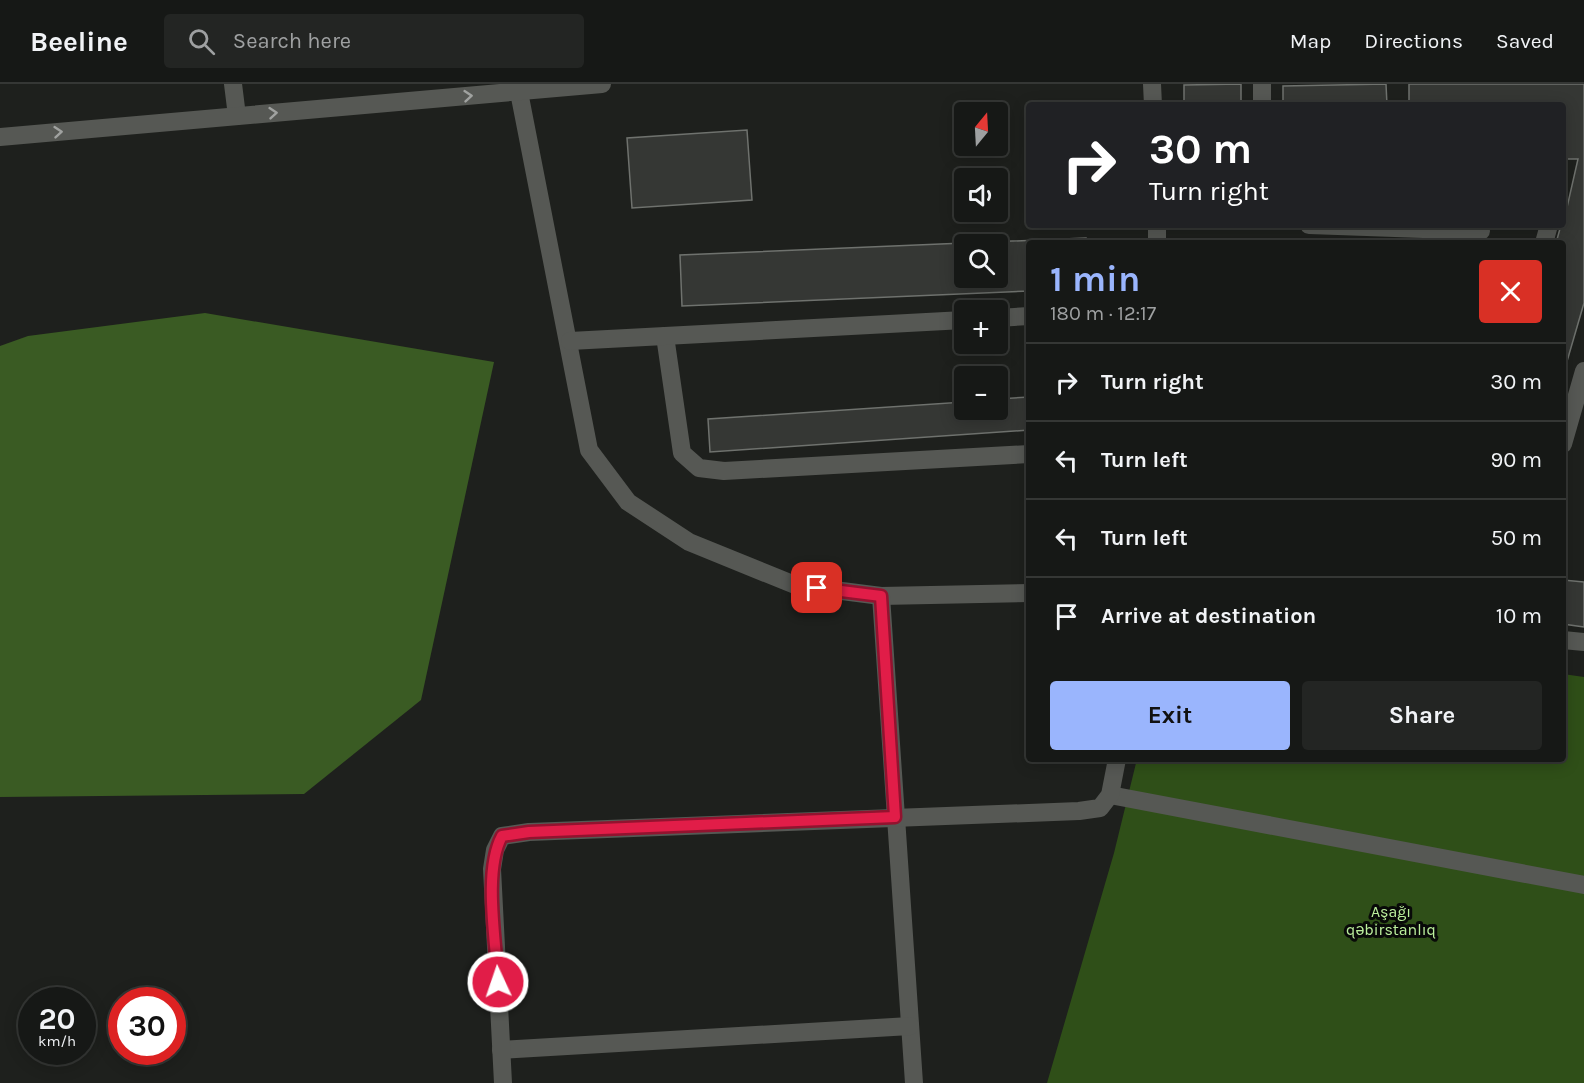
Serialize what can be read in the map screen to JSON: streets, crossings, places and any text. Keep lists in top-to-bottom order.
{
  "parks": ["Aşağı qəbirstanlıq"],
  "north": "top",
  "page": {
    "header": "Beeline",
    "search": "Search here",
    "nav": ["Map", "Directions", "Saved"],
    "map_buttons": ["+", "−"],
    "turn": ["30 m", "Turn right"],
    "heading": ["1 min", "180 m · 12:17"],
    "list": [
      {
        "name": "Turn right",
        "value": "30 m"
      },
      {
        "name": "Turn left",
        "value": "90 m"
      },
      {
        "name": "Turn left",
        "value": "50 m"
      },
      {
        "name": "Arrive at destination",
        "value": "10 m"
      }
    ],
    "buttons": ["Exit", "Share"],
    "speed": "20 km/h",
    "limit": "30"
  }
}
